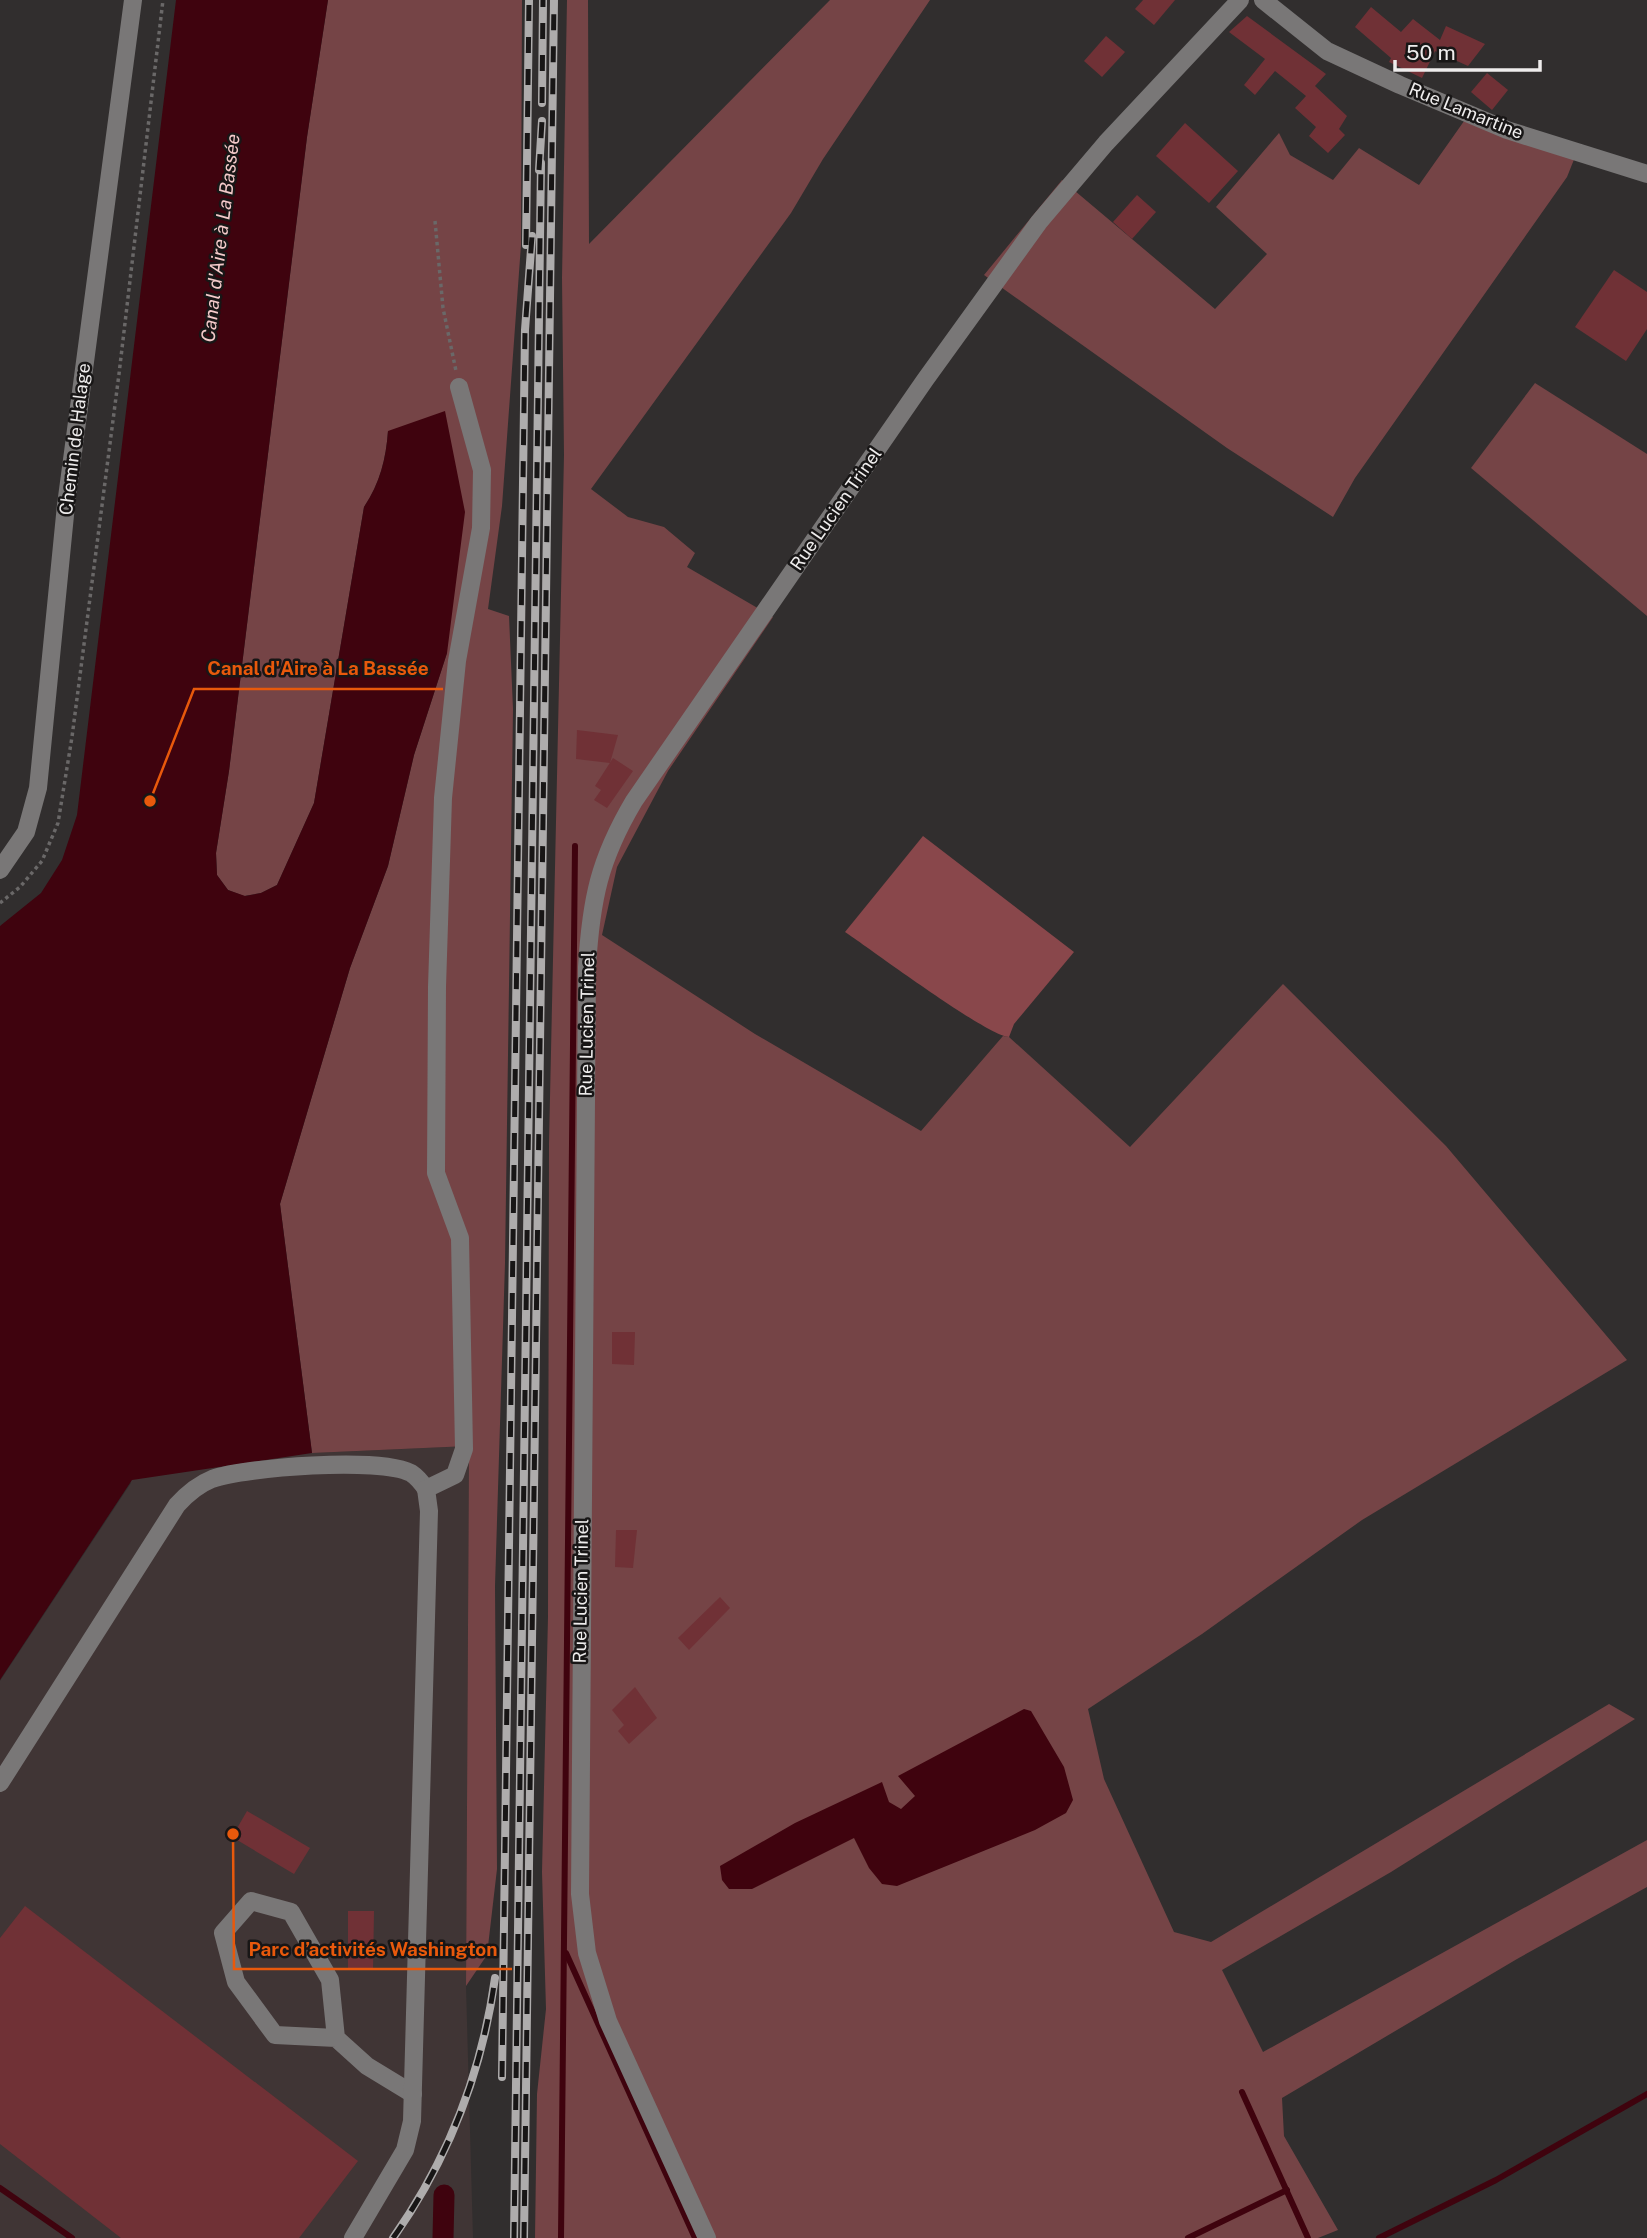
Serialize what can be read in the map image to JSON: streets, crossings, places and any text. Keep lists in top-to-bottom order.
{
  "streets": {
    "street": ["Rue Lamartine", "Chemin de Halage", "Rue Lucien Trinel"]
  },
  "water": ["Canal d'Aire à La Bassée"],
  "places": ["Canal d'Aire à La Bassée", "Parc d’activités Washington"],
  "scale_bar": "50 m"
}
